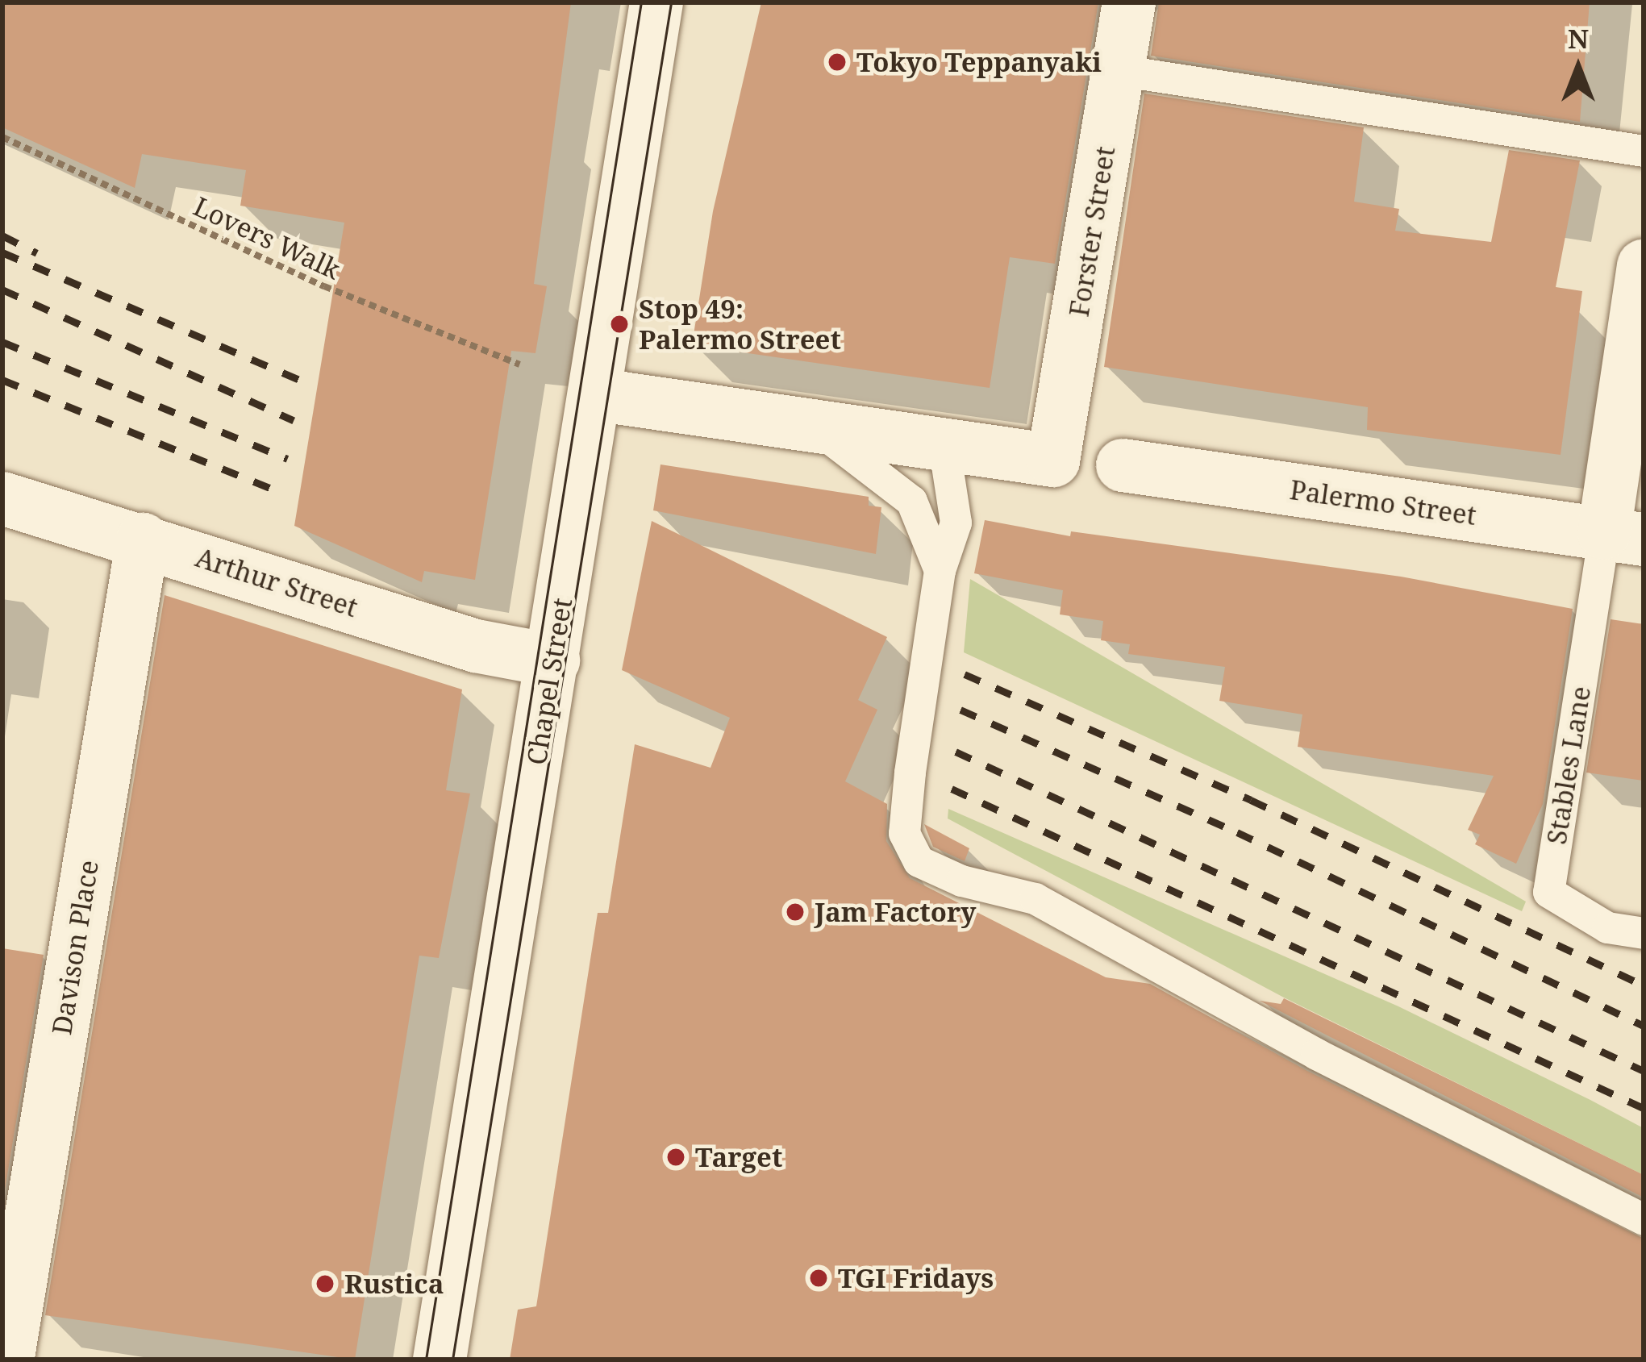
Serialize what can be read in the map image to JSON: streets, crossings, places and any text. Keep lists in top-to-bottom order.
{
  "streets": {
    "street": [
      "Forster Street",
      "Palermo Street",
      "Arthur Street",
      "Chapel Street",
      "Davison Place"
    ],
    "lane": ["Stables Lane"],
    "path": ["Lovers Walk"]
  },
  "crossings": [
    ["Palermo Street", "Stables Lane"],
    ["Arthur Street", "Chapel Street"],
    ["Arthur Street", "Davison Place"]
  ],
  "places": [
    "Tokyo Teppanyaki",
    "Stop 49: Palermo Street",
    "Jam Factory",
    "Target",
    "TGI Fridays",
    "Rustica"
  ],
  "north": "top"
}
